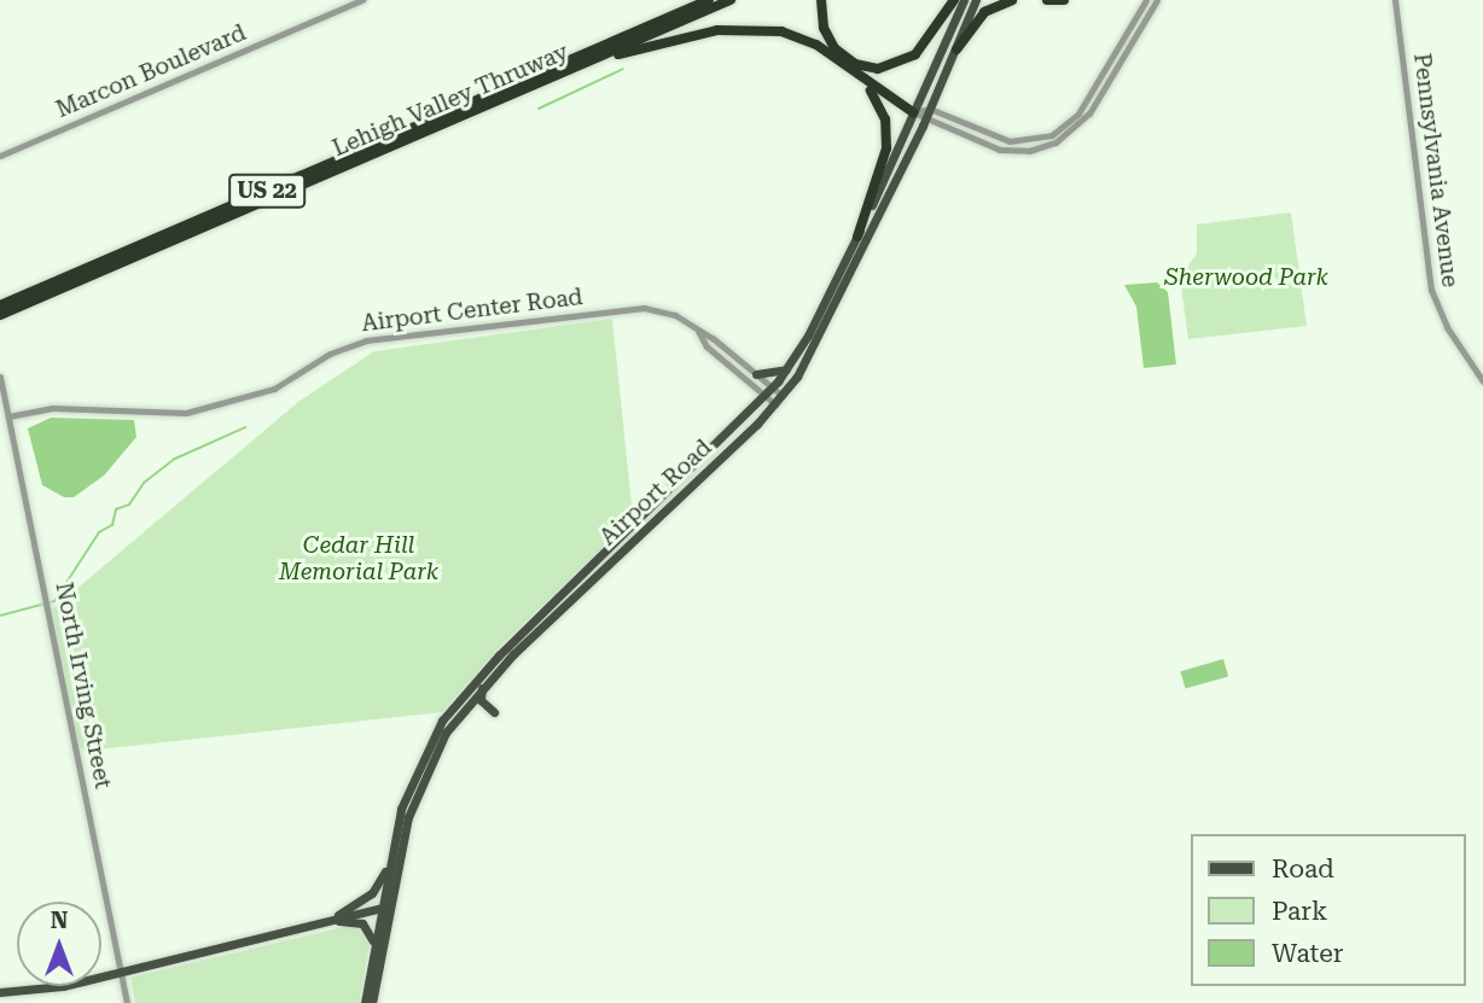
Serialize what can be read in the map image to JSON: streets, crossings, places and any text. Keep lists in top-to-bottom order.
{
  "streets": {
    "highway": ["Lehigh Valley Thruway", "US 22"],
    "main road": ["Airport Road"],
    "street": [
      "Marcon Boulevard",
      "Pennsylvania Avenue",
      "Airport Center Road",
      "North Irving Street"
    ]
  },
  "crossings": [
    ["Airport Center Road", "Airport Road"],
    ["Airport Center Road", "North Irving Street"]
  ],
  "parks": ["Sherwood Park", "Cedar Hill Memorial Park"],
  "legend": ["Road", "Park", "Water"],
  "north": "top"
}
